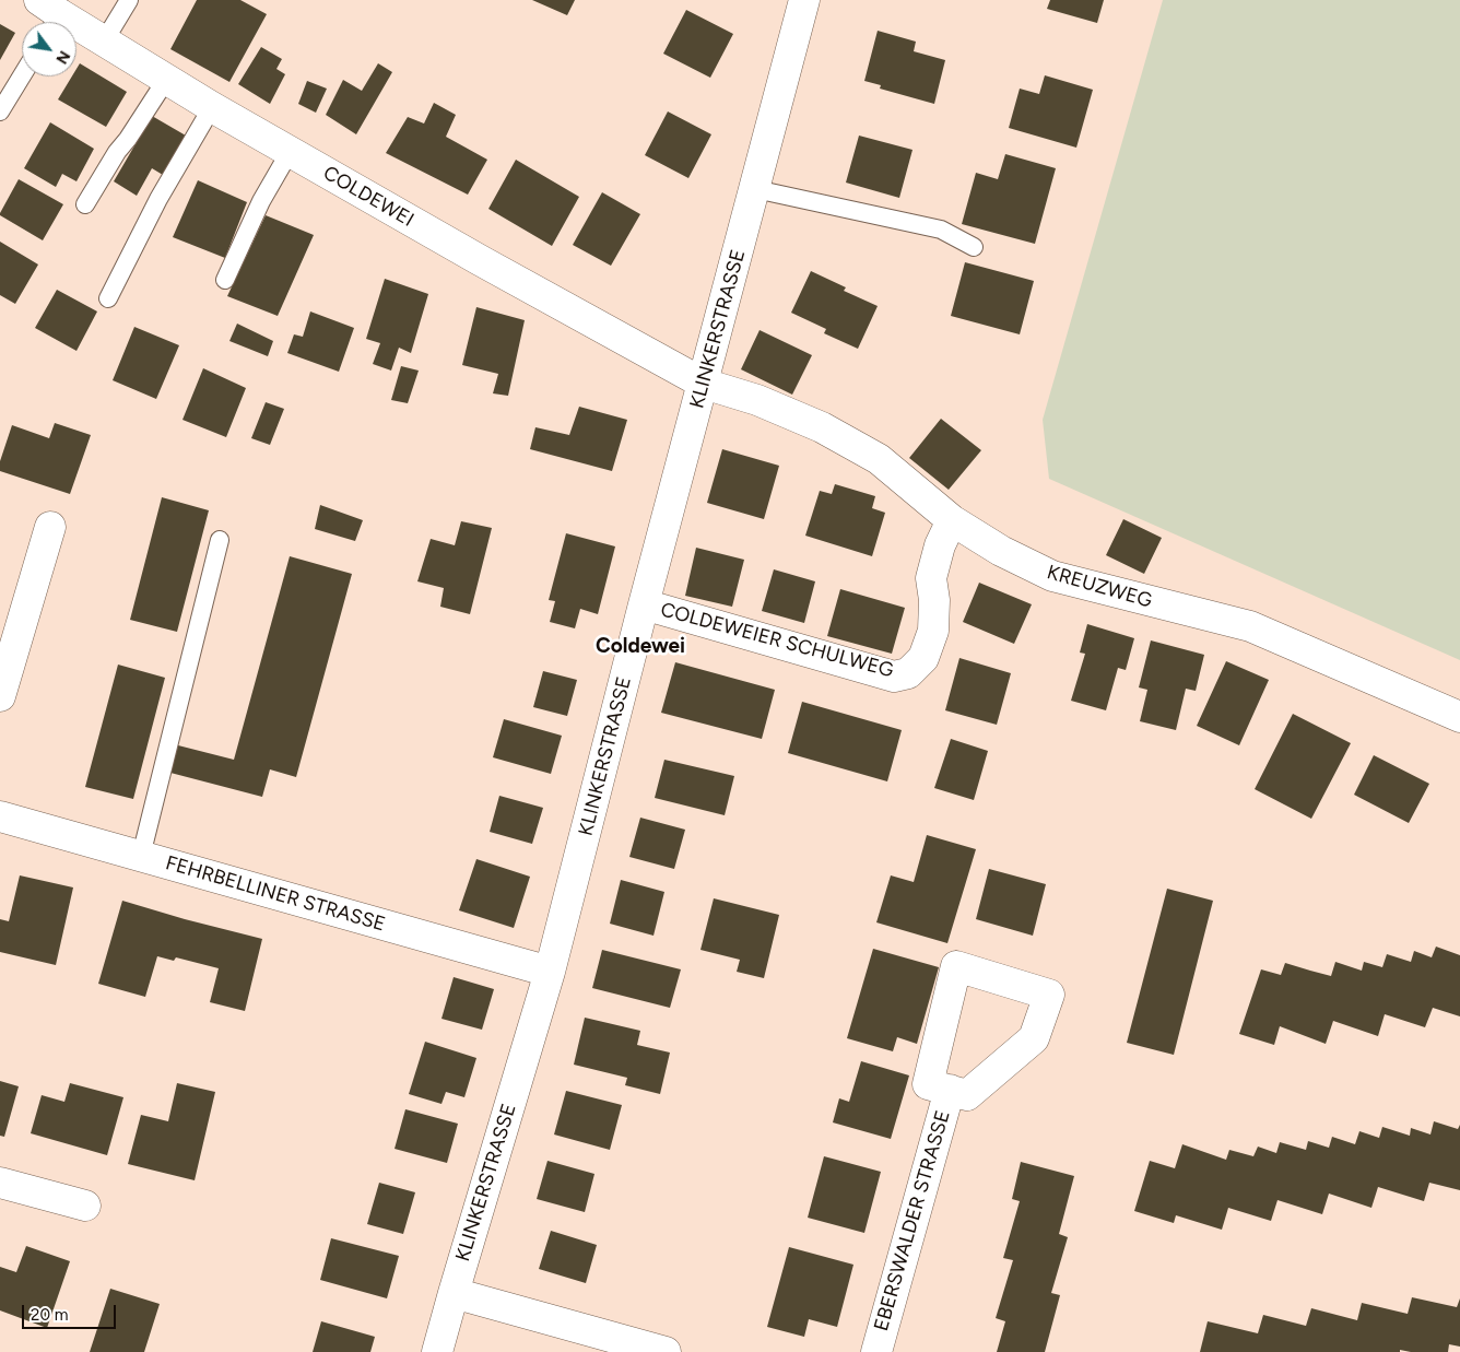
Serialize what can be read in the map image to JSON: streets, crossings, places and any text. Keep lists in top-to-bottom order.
{
  "streets": {
    "street": [
      "COLDEWEI",
      "KLINKERSTRASSE",
      "KREUZWEG",
      "COLDEWEIER SCHULWEG",
      "FEHRBELLINER STRASSE",
      "EBERSWALDER STRASSE"
    ]
  },
  "crossings": [
    ["COLDEWEI", "KLINKERSTRASSE"],
    ["COLDEWEI", "KREUZWEG"],
    ["KLINKERSTRASSE", "KREUZWEG"],
    ["KLINKERSTRASSE", "COLDEWEIER SCHULWEG"],
    ["KLINKERSTRASSE", "FEHRBELLINER STRASSE"],
    ["KREUZWEG", "COLDEWEIER SCHULWEG"]
  ],
  "districts": ["Coldewei"],
  "scale_bar": "20 m",
  "north": "bottom right"
}
